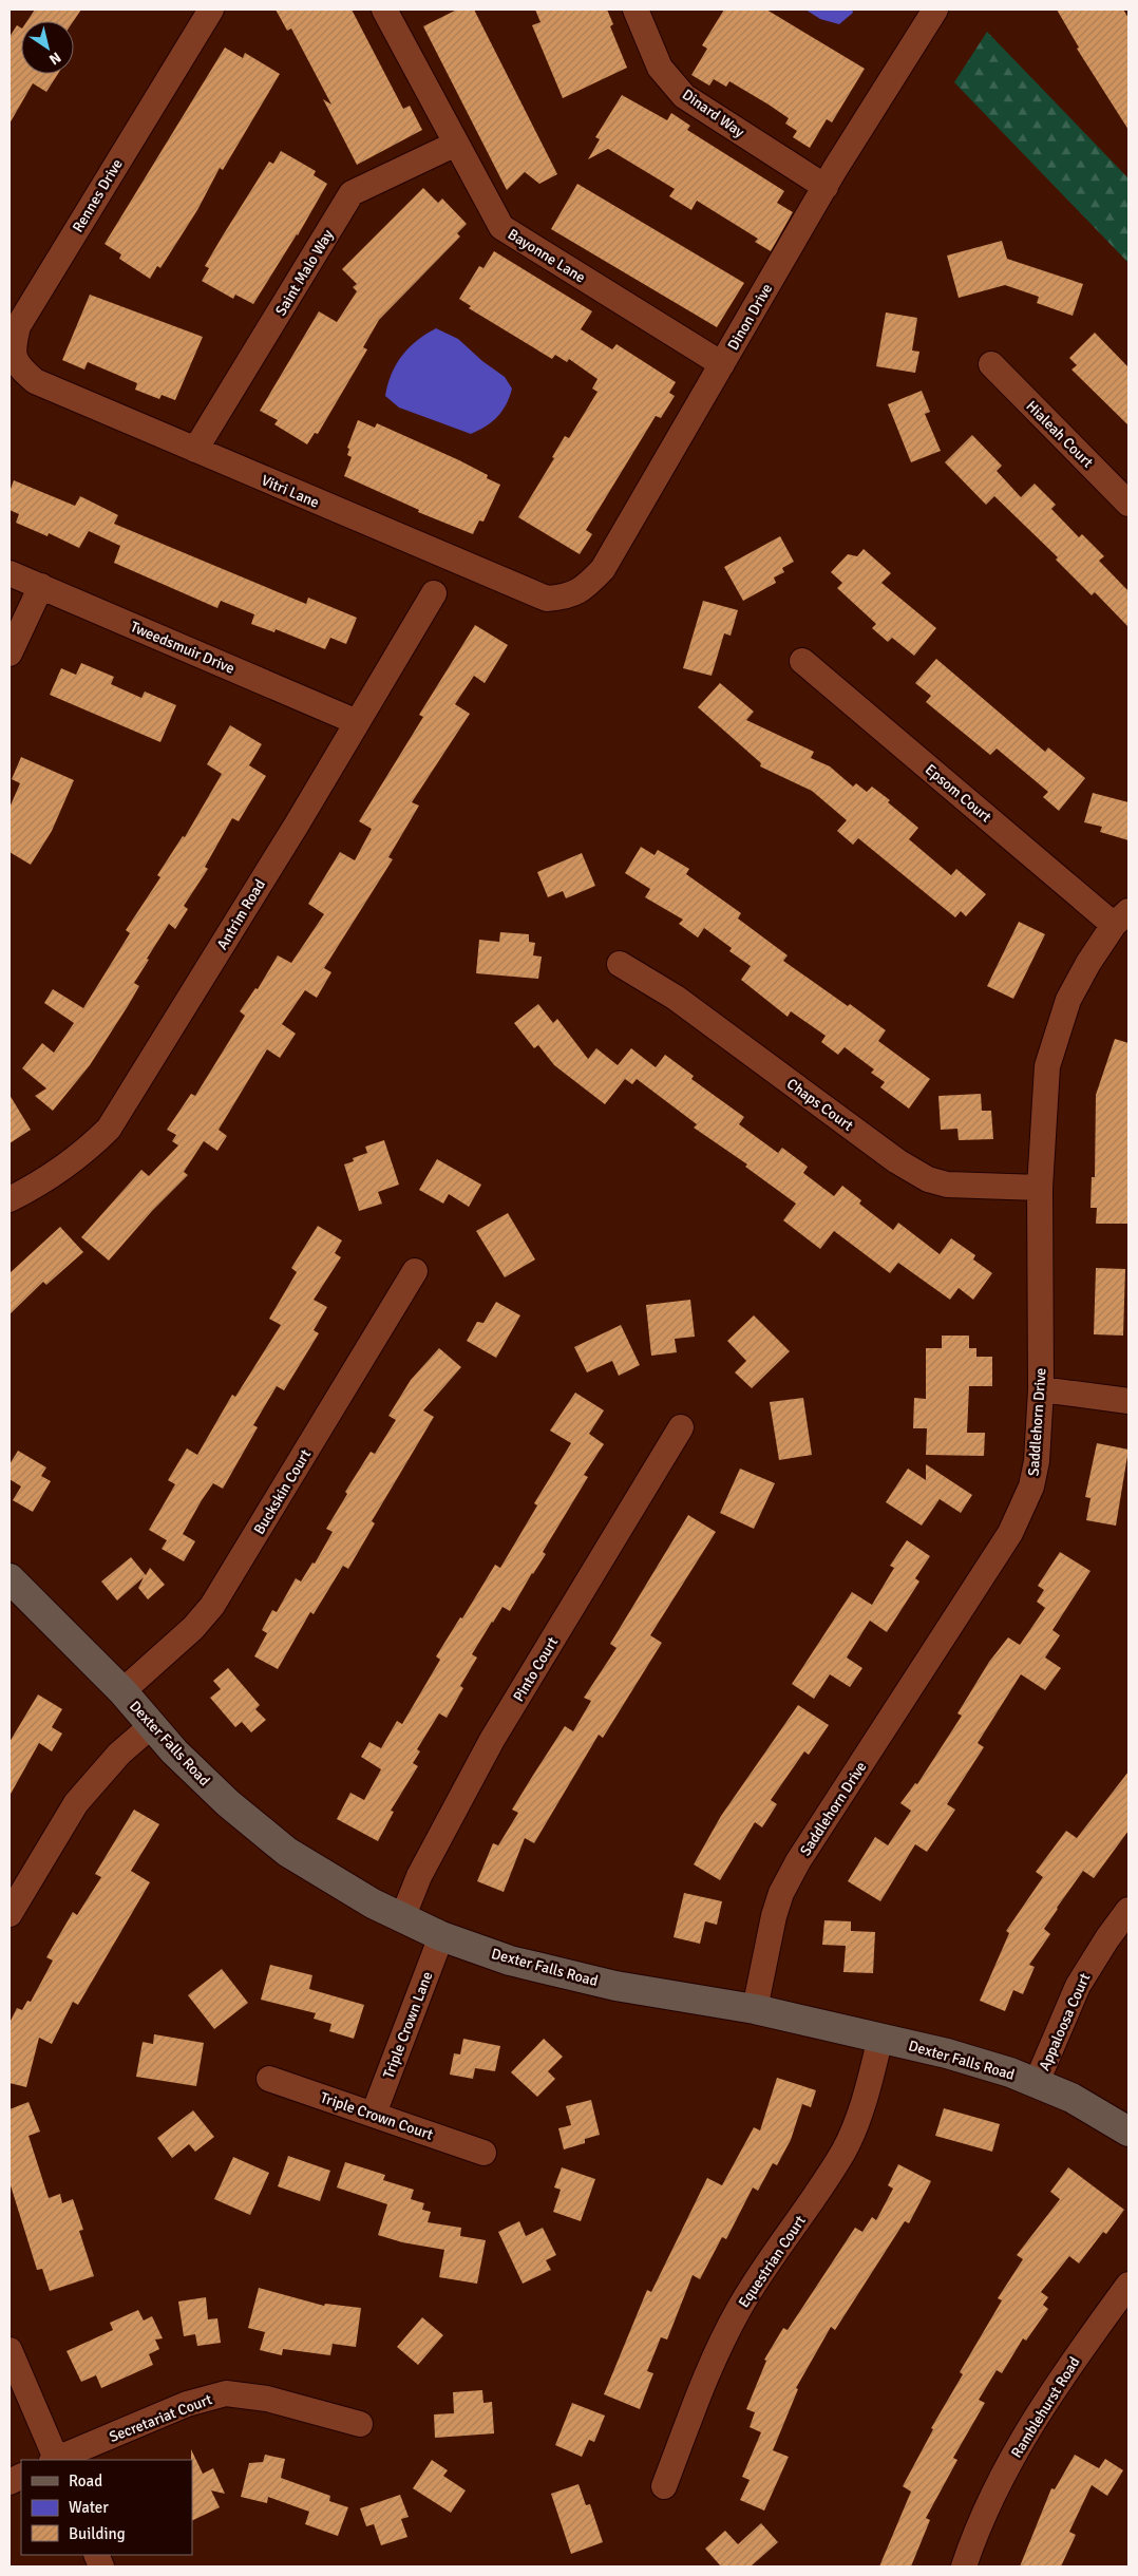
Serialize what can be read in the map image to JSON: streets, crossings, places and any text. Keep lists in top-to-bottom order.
{
  "streets": {
    "street": [
      "Dinard Way",
      "Rennes Drive",
      "Bayonne Lane",
      "Saint Malo Way",
      "Dinon Drive",
      "Hialeah Court",
      "Vitri Lane",
      "Tweedsmuir Drive",
      "Epsom Court",
      "Antrim Road",
      "Chaps Court",
      "Saddlehorn Drive",
      "Buckskin Court",
      "Pinto Court",
      "Dexter Falls Road",
      "Appaloosa Court",
      "Triple Crown Lane",
      "Triple Crown Court",
      "Equestrian Court",
      "Ramblehurst Road",
      "Secretariat Court"
    ]
  },
  "crossings": [
    ["Dinard Way", "Dinon Drive"],
    ["Rennes Drive", "Vitri Lane"],
    ["Bayonne Lane", "Saint Malo Way"],
    ["Bayonne Lane", "Dinon Drive"],
    ["Saint Malo Way", "Vitri Lane"],
    ["Dinon Drive", "Vitri Lane"],
    ["Tweedsmuir Drive", "Antrim Road"],
    ["Epsom Court", "Saddlehorn Drive"],
    ["Chaps Court", "Saddlehorn Drive"],
    ["Saddlehorn Drive", "Dexter Falls Road"],
    ["Buckskin Court", "Dexter Falls Road"],
    ["Pinto Court", "Dexter Falls Road"],
    ["Dexter Falls Road", "Appaloosa Court"],
    ["Dexter Falls Road", "Triple Crown Lane"],
    ["Dexter Falls Road", "Equestrian Court"],
    ["Triple Crown Lane", "Triple Crown Court"]
  ],
  "legend": ["Road", "Water", "Building"],
  "north": "bottom right"
}
